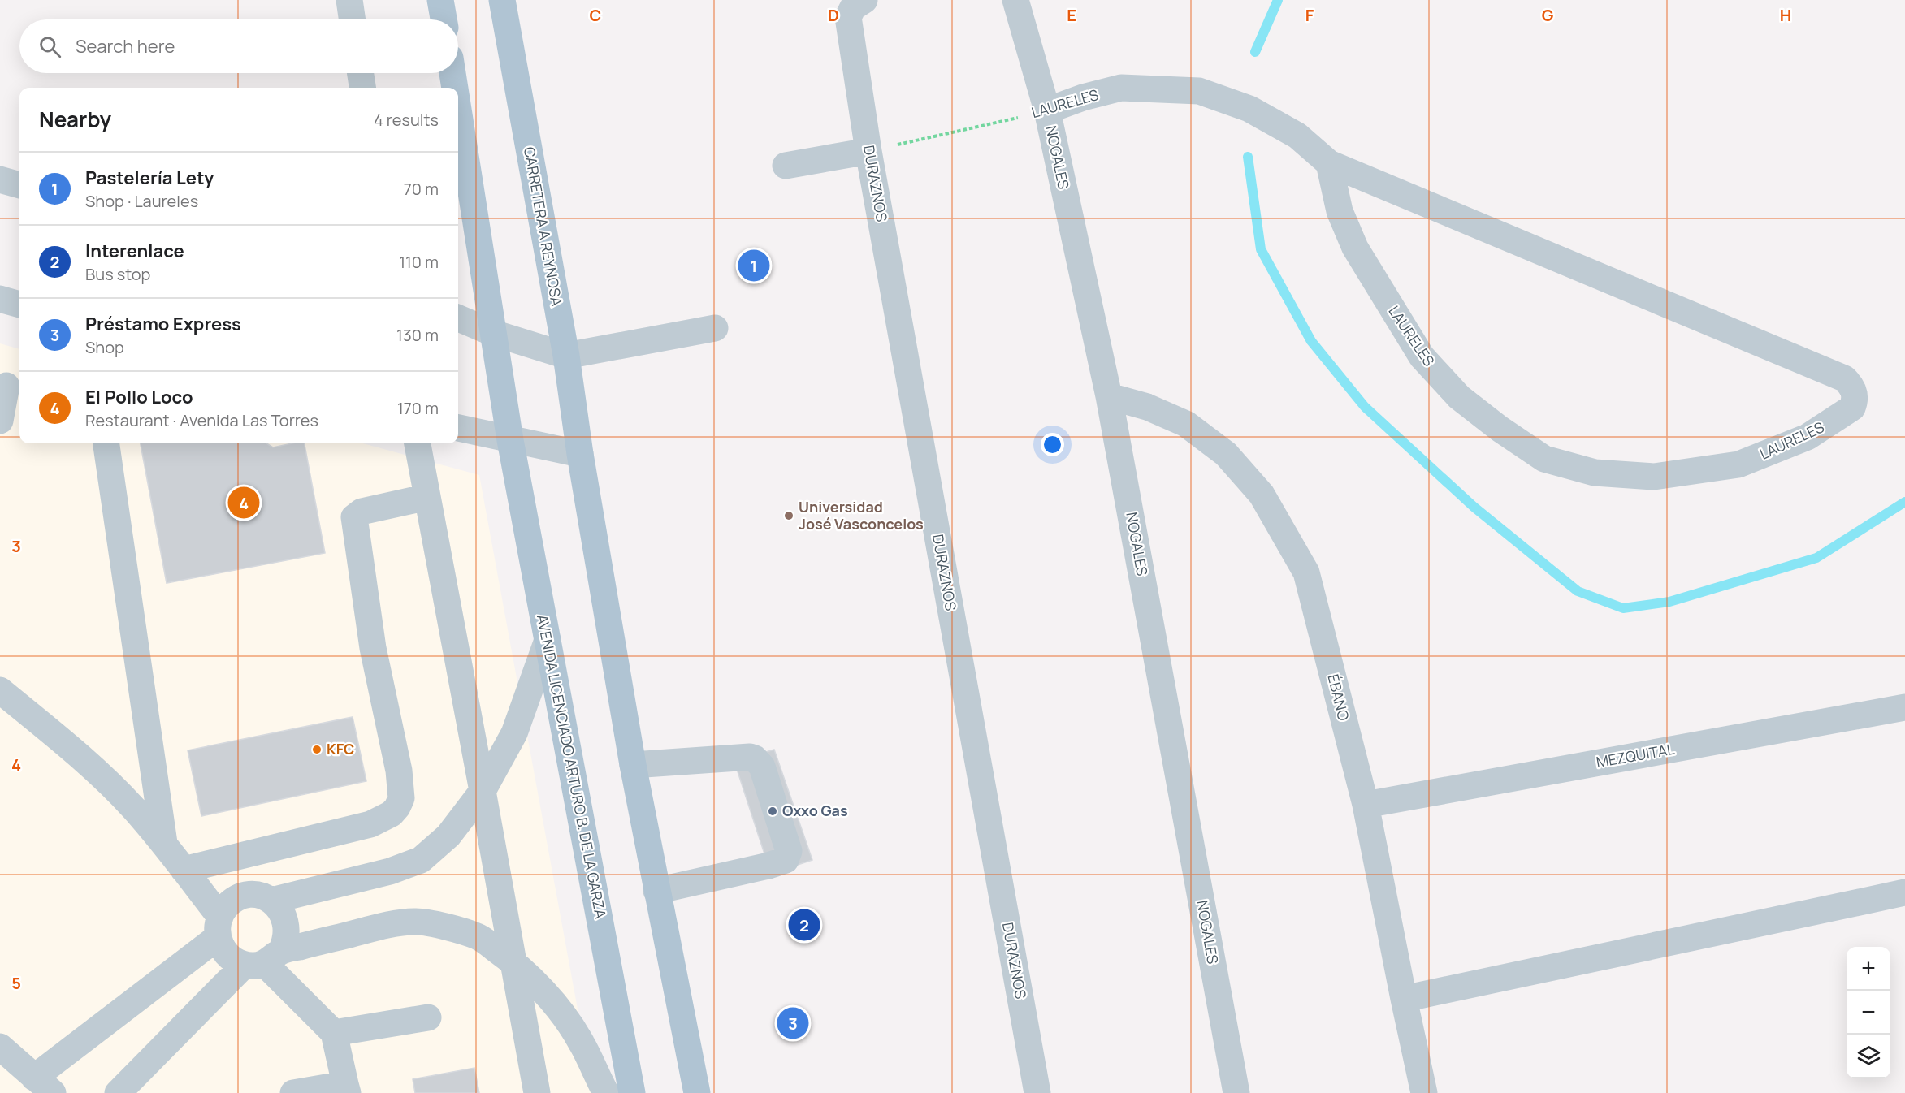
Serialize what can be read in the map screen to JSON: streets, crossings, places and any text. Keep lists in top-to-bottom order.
{
  "streets": {
    "main road": ["CARRETERA A REYNOSA", "AVENIDA LICENCIADO ARTURO B. DE LA GARZA"],
    "street": [
      "LAURELES",
      "NOGALES",
      "DURAZNOS",
      "ÉBANO",
      "MEZQUITAL"
    ]
  },
  "crossings": [
    ["LAURELES", "NOGALES"],
    ["LAURELES", "DURAZNOS"],
    ["NOGALES", "ÉBANO"],
    ["ÉBANO", "MEZQUITAL"]
  ],
  "places": ["Universidad José Vasconcelos", "KFC", "Oxxo Gas"],
  "page": {
    "search": "Search here",
    "heading": ["Nearby", "4 results"],
    "list": [
      {
        "mark": "1",
        "name": "Pastelería Lety",
        "note": "Shop · Laureles",
        "value": "70 m"
      },
      {
        "mark": "2",
        "name": "Interenlace",
        "note": "Bus stop",
        "value": "110 m"
      },
      {
        "mark": "3",
        "name": "Préstamo Express",
        "note": "Shop",
        "value": "130 m"
      },
      {
        "mark": "4",
        "name": "El Pollo Loco",
        "note": "Restaurant · Avenida Las Torres",
        "value": "170 m"
      }
    ],
    "pins": [
      "1",
      "4",
      "2",
      "3"
    ],
    "map_buttons": ["+", "−"]
  },
  "grid": {
    "columns": [
      "C",
      "D",
      "E",
      "F",
      "G",
      "H"
    ],
    "rows": ["3", "4", "5"]
  }
}
